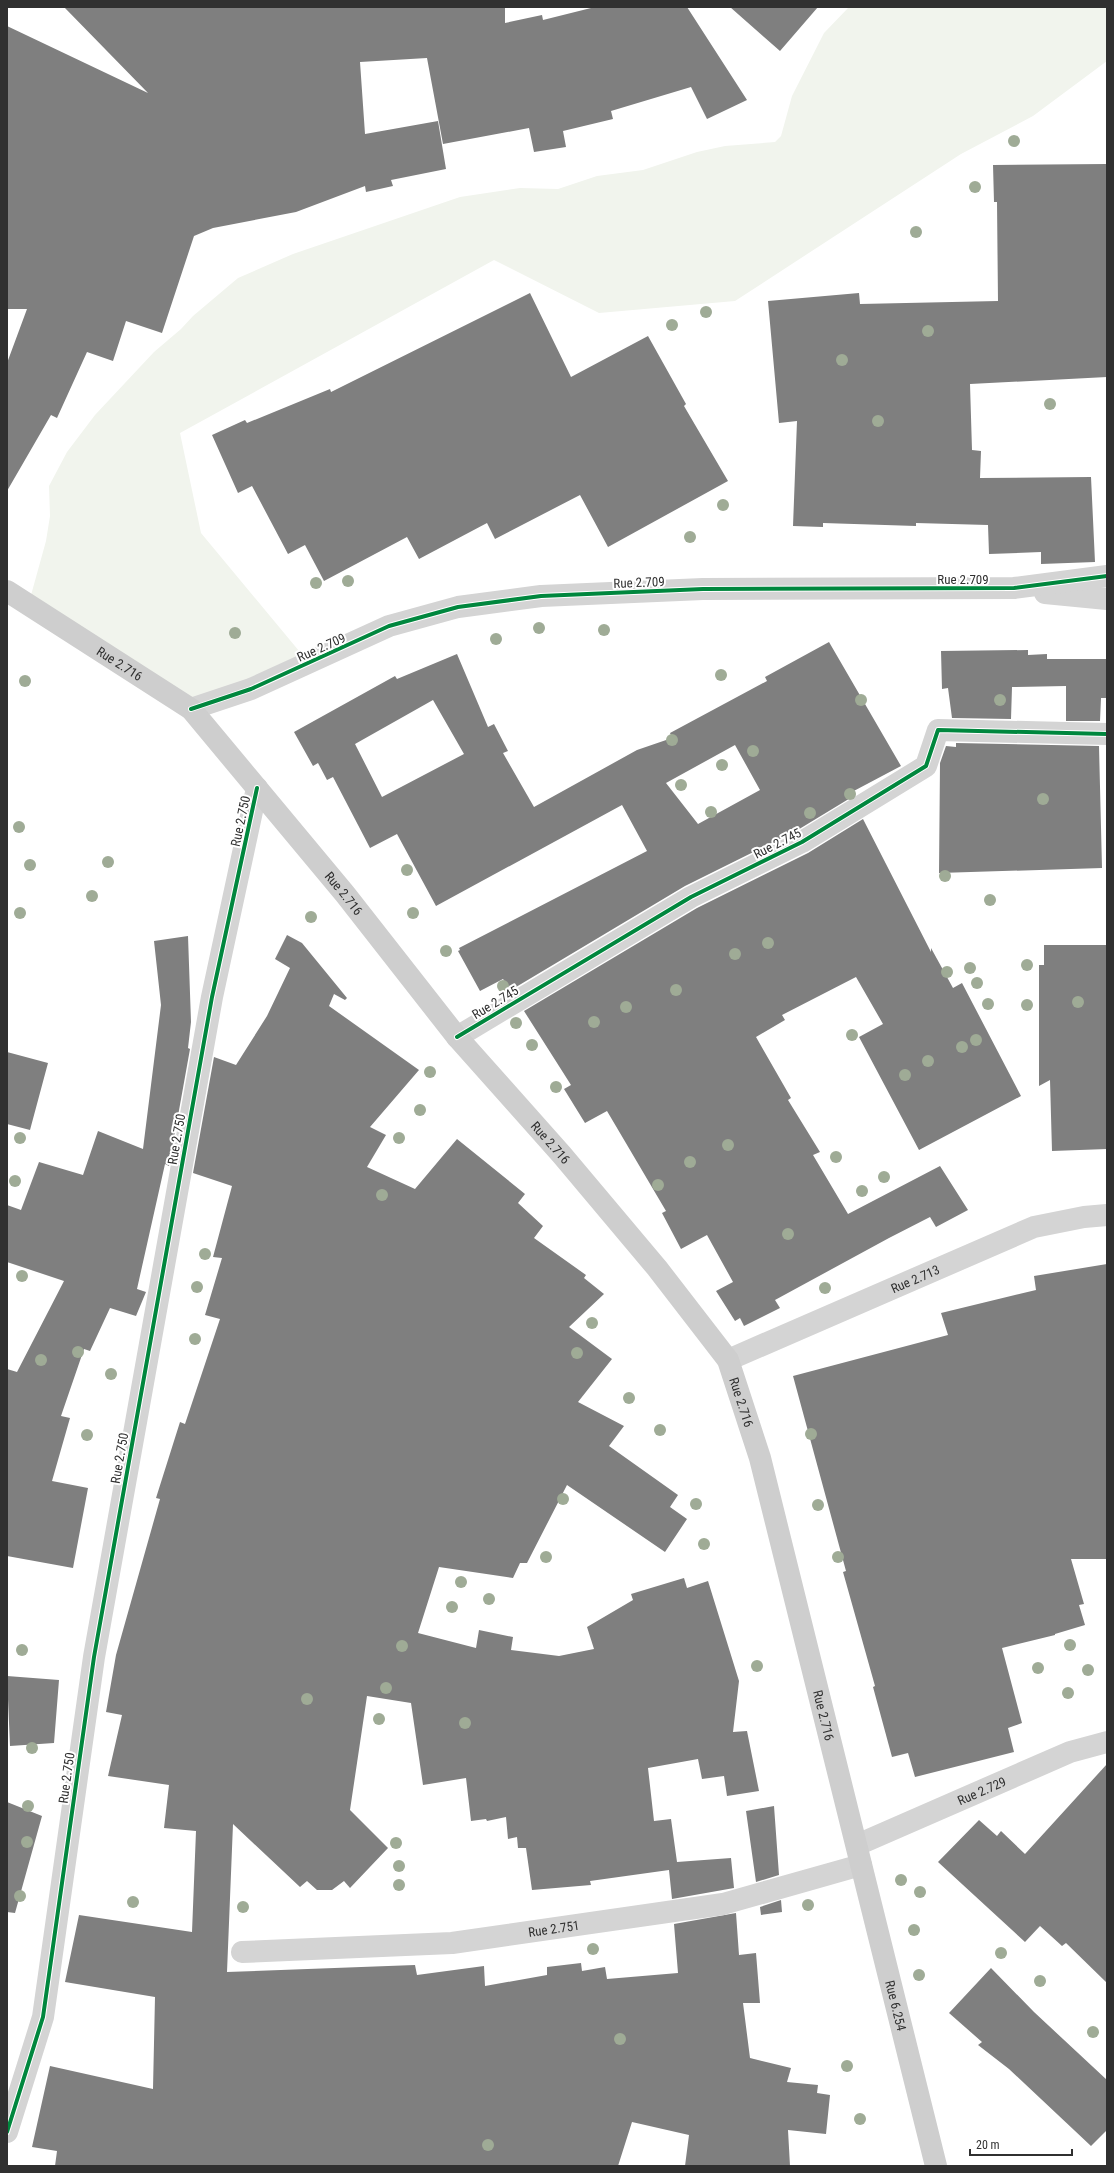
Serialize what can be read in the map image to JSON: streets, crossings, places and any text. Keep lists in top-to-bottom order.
{
  "streets": {
    "main road": ["Rue 2.716", "Rue 6.254"],
    "street": [
      "Rue 2.709",
      "Rue 2.750",
      "Rue 2.745",
      "Rue 2.713",
      "Rue 2.729",
      "Rue 2.751"
    ]
  },
  "crossings": [
    ["Rue 2.709", "Rue 2.716"],
    ["Rue 2.716", "Rue 2.750"],
    ["Rue 2.716", "Rue 2.745"],
    ["Rue 2.716", "Rue 2.713"],
    ["Rue 2.716", "Rue 2.729"],
    ["Rue 2.716", "Rue 2.751"],
    ["Rue 2.716", "Rue 6.254"],
    ["Rue 2.729", "Rue 2.751"],
    ["Rue 2.729", "Rue 6.254"],
    ["Rue 2.751", "Rue 6.254"]
  ],
  "scale_bar": "20 m"
}
